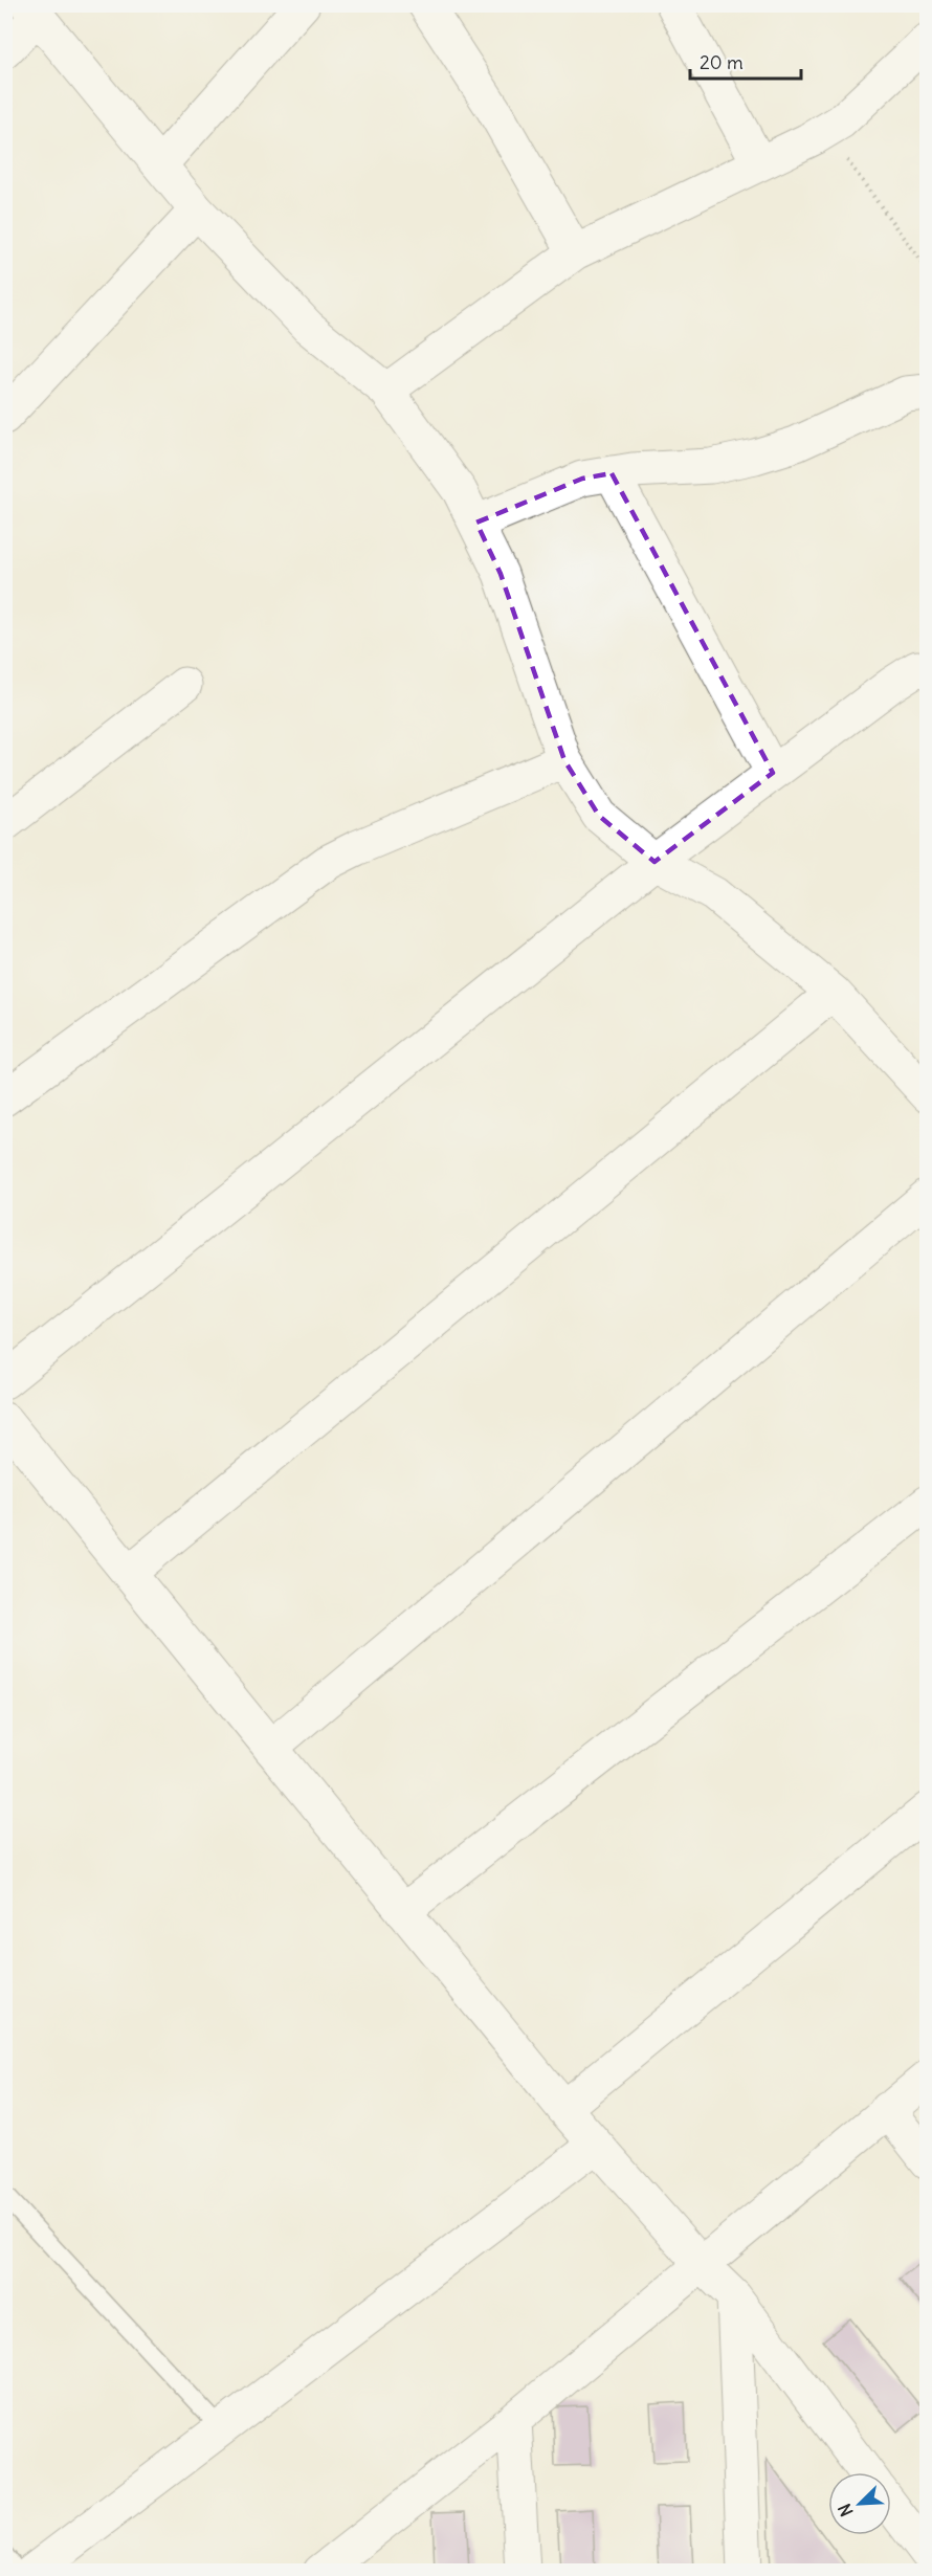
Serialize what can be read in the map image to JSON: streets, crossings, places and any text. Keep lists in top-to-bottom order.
{
  "scale_bar": "20 m",
  "north": "bottom left"
}
